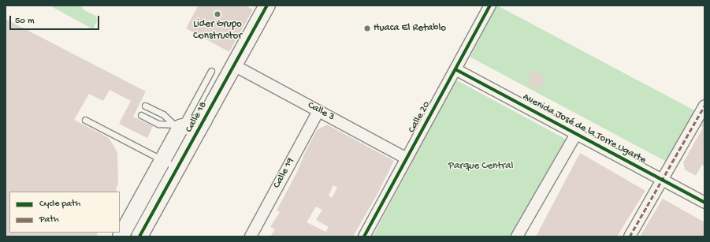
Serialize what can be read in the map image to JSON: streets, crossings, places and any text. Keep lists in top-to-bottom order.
{
  "streets": {
    "street": [
      "Calle 3",
      "Calle 18",
      "Calle 20",
      "Avenida José de la Torre Ugarte",
      "Calle 19"
    ]
  },
  "crossings": [
    ["Calle 3", "Calle 18"],
    ["Calle 3", "Calle 20"],
    ["Calle 3", "Calle 19"],
    ["Calle 20", "Avenida José de la Torre Ugarte"]
  ],
  "parks": ["Parque Central"],
  "places": ["Lider Grupo Constructor", "Huaca El Retablo"],
  "legend": ["Cycle path", "Path"],
  "scale_bar": "50 m"
}
